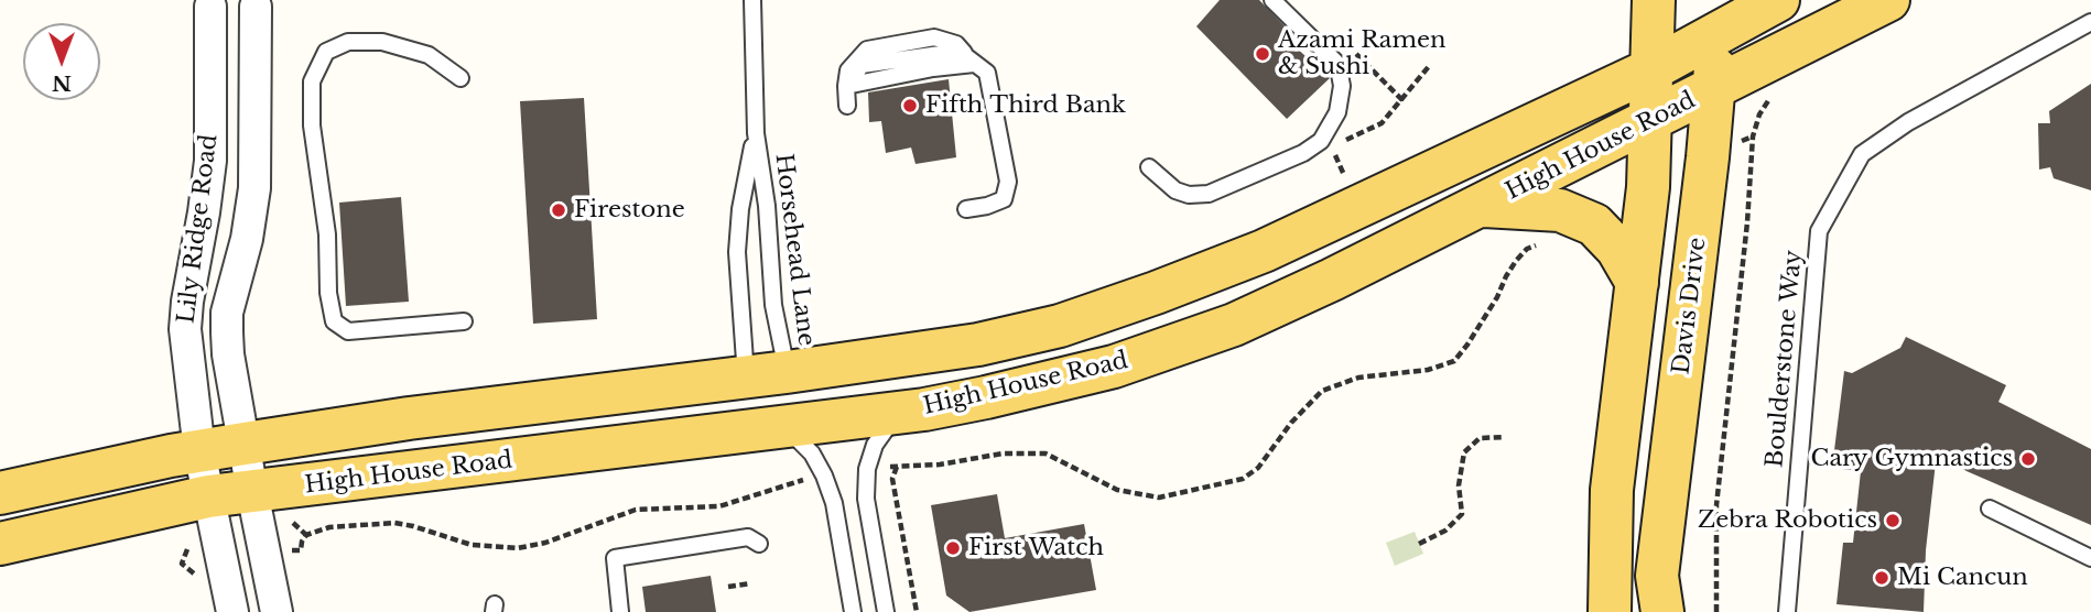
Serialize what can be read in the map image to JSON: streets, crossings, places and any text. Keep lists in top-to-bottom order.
{
  "streets": {
    "main road": ["High House Road", "Davis Drive"],
    "street": ["Lily Ridge Road"],
    "lane": ["Horsehead Lane", "Boulderstone Way"]
  },
  "crossings": [
    ["High House Road", "Lily Ridge Road"],
    ["High House Road", "Horsehead Lane"],
    ["High House Road", "Davis Drive"]
  ],
  "places": [
    "Azami Ramen & Sushi",
    "Fifth Third Bank",
    "Firestone",
    "Cary Gymnastics",
    "Zebra Robotics",
    "First Watch",
    "Mi Cancun"
  ],
  "north": "bottom"
}
